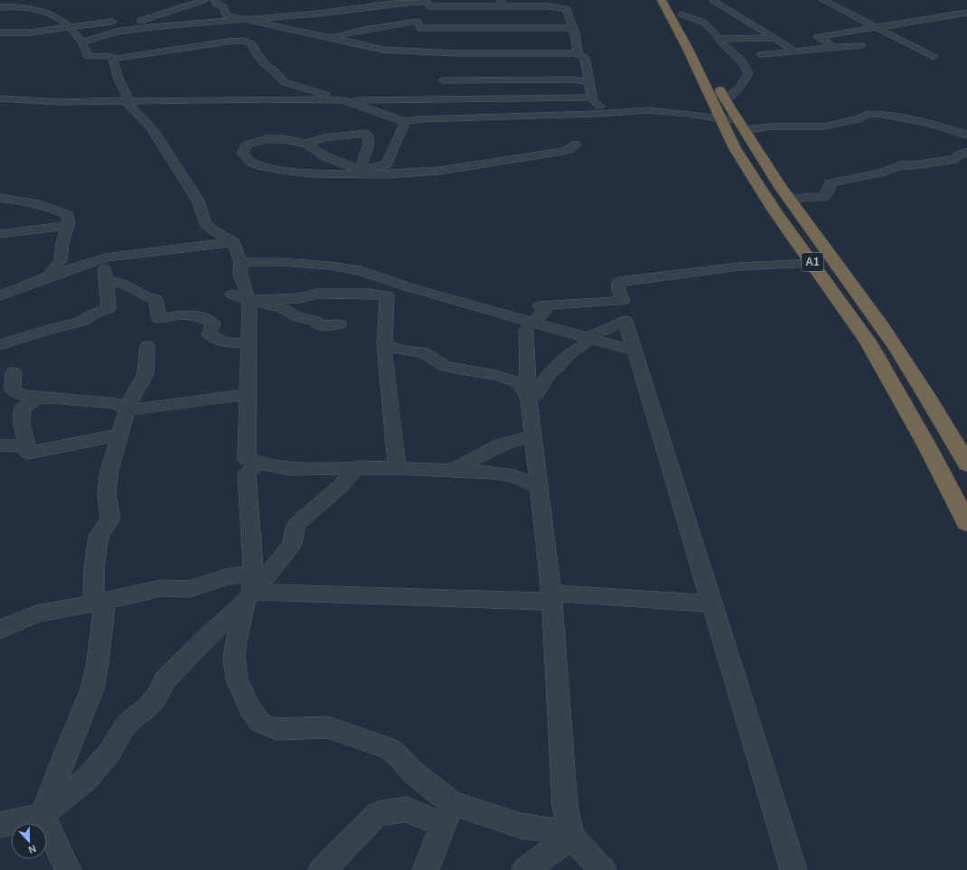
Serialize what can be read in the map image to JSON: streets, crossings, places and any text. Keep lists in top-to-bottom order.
{
  "streets": {
    "highway": ["A1"]
  },
  "north": "bottom"
}
